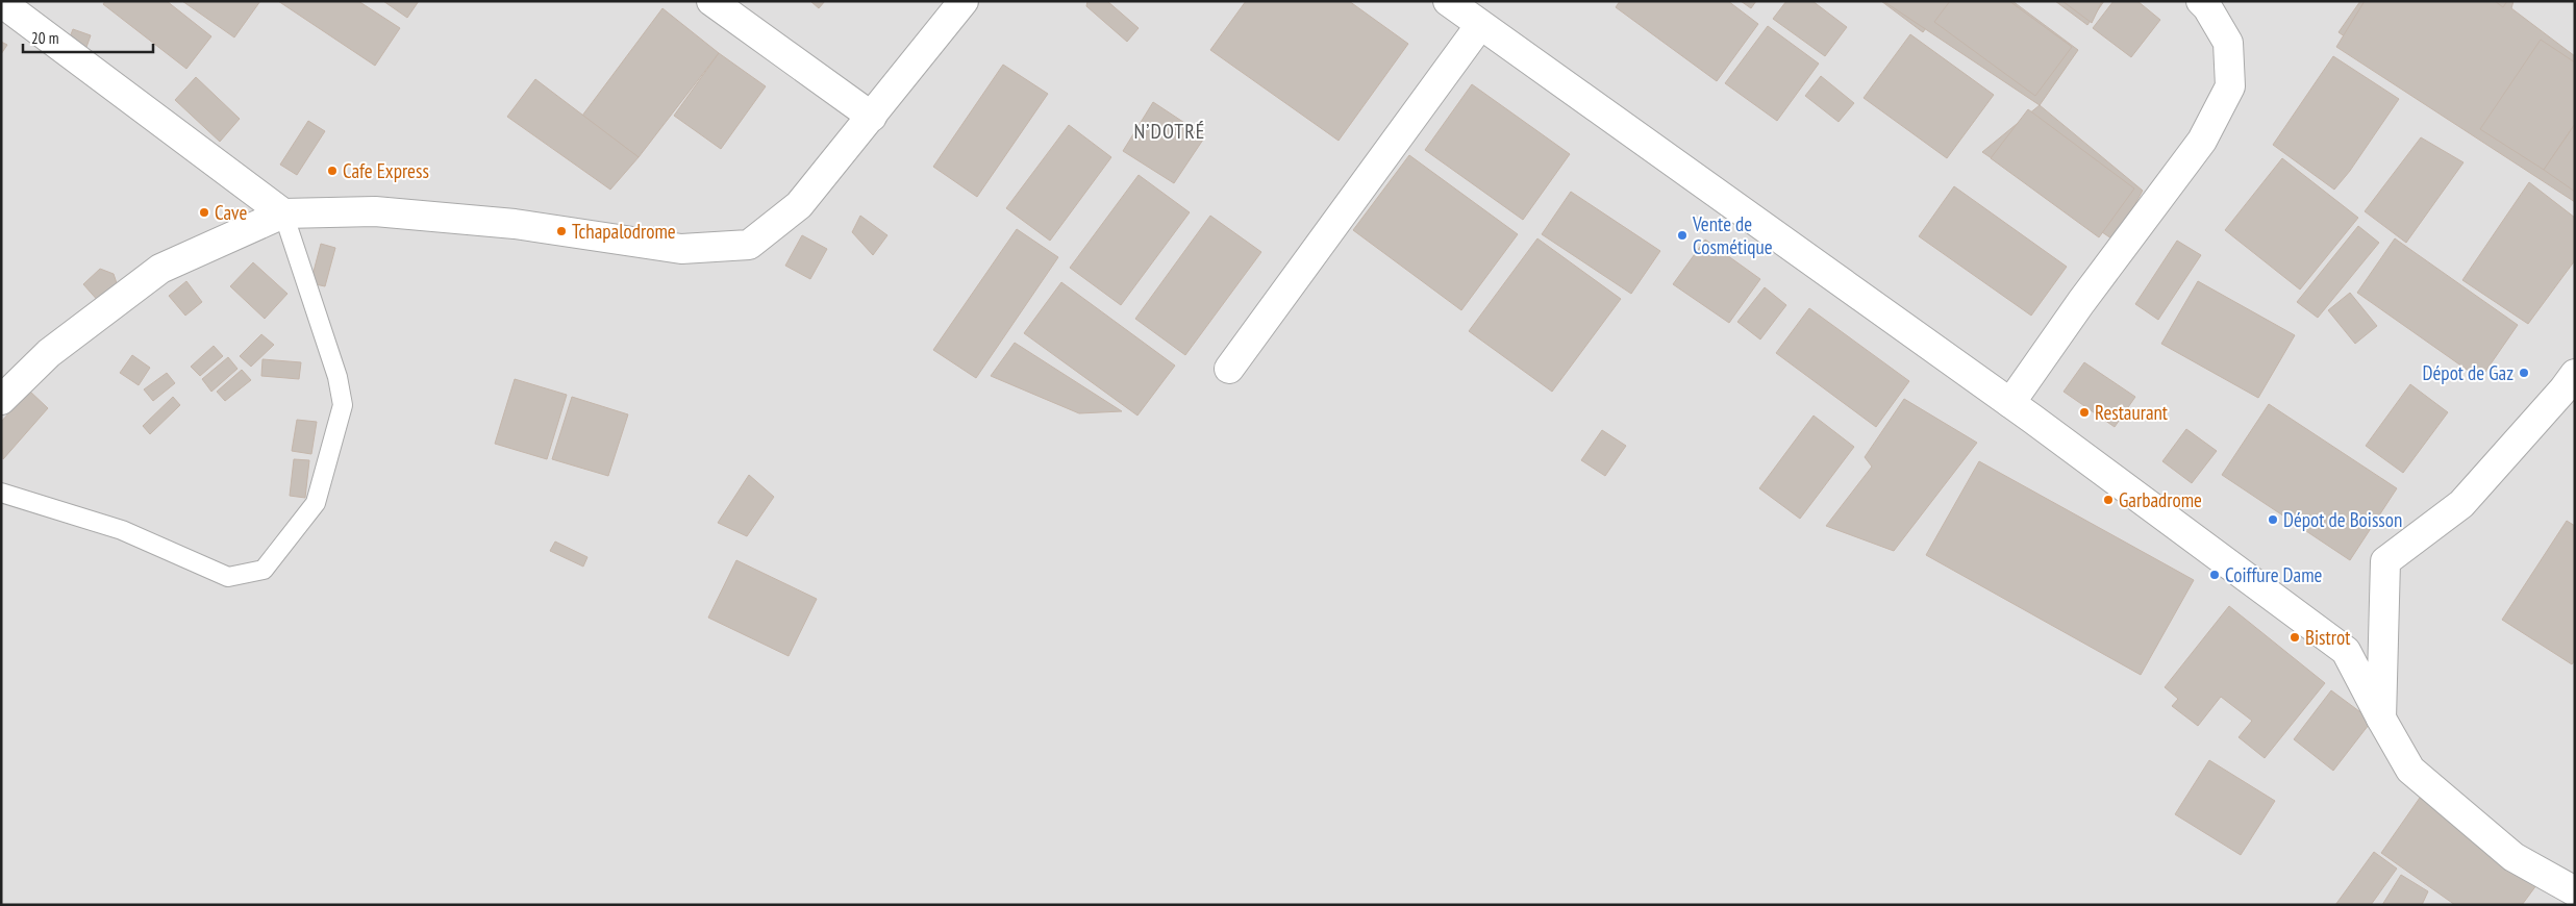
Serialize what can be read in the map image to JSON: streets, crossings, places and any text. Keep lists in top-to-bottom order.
{
  "districts": ["N’DOTRÉ"],
  "places": [
    "Cafe Express",
    "Cave",
    "Tchapalodrome",
    "Vente de Cosmétique",
    "Dépot de Gaz",
    "Restaurant",
    "Garbadrome",
    "Dépot de Boisson",
    "Coiffure Dame",
    "Bistrot"
  ],
  "scale_bar": "20 m"
}
